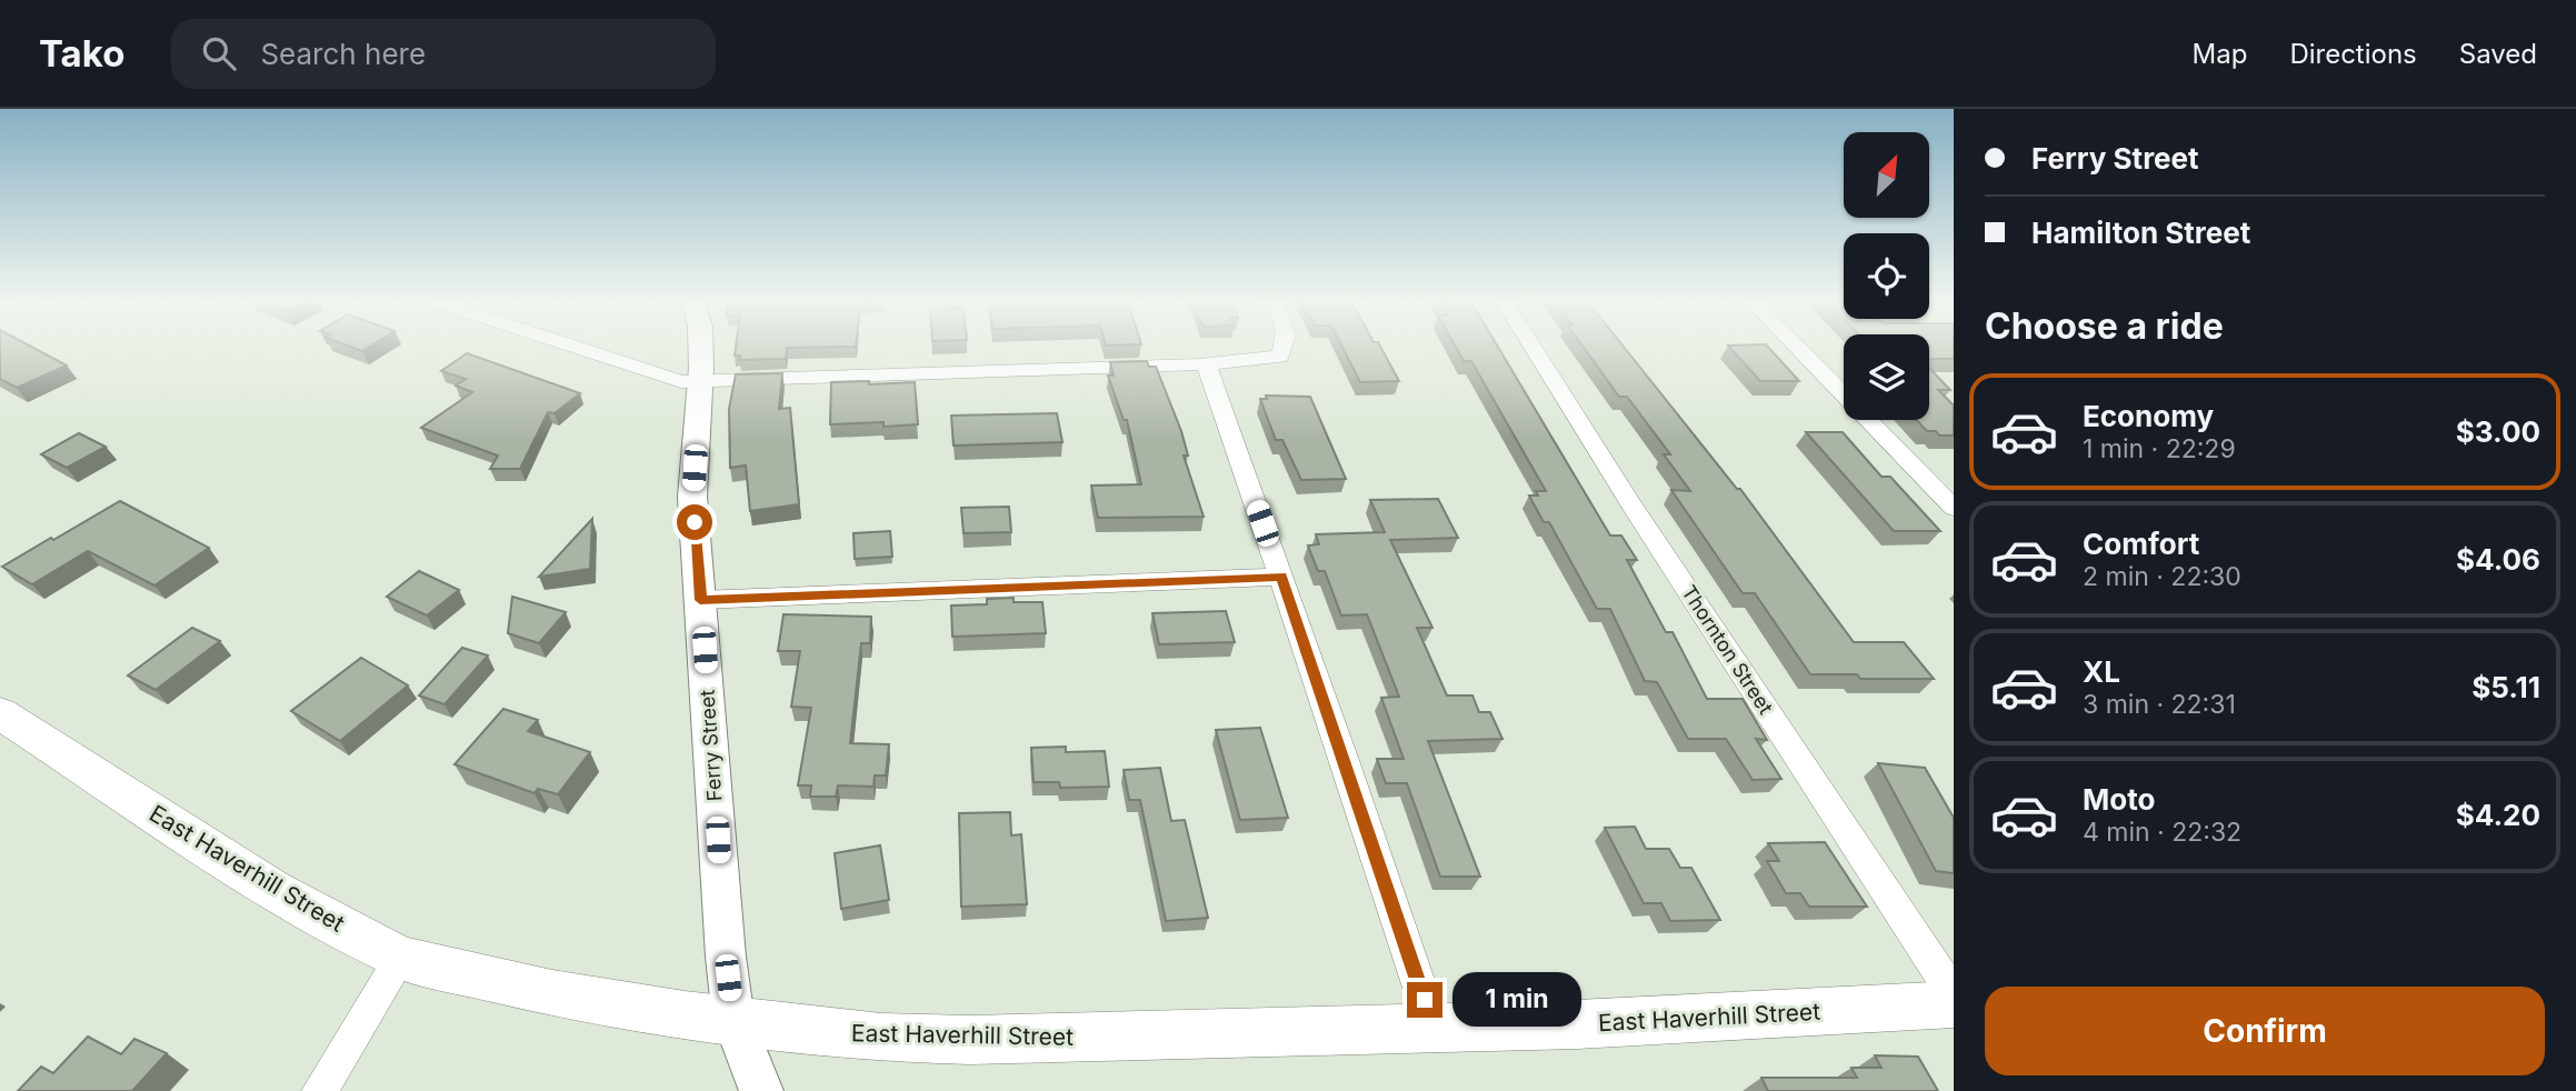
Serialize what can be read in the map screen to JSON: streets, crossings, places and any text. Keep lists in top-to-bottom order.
{
  "streets": {
    "main road": ["East Haverhill Street"],
    "street": ["Thornton Street", "Ferry Street"]
  },
  "crossings": [
    ["Ferry Street", "East Haverhill Street"]
  ],
  "north": "top right",
  "page": {
    "header": "Tako",
    "search": "Search here",
    "nav": ["Map", "Directions", "Saved"],
    "banner": ["Ferry Street", "Hamilton Street"],
    "heading": "Choose a ride",
    "list": [
      {
        "name": "Economy",
        "note": "1 min · 22:29",
        "value": "$3.00"
      },
      {
        "name": "Comfort",
        "note": "2 min · 22:30",
        "value": "$4.06"
      },
      {
        "name": "XL",
        "note": "3 min · 22:31",
        "value": "$5.11"
      },
      {
        "name": "Moto",
        "note": "4 min · 22:32",
        "value": "$4.20"
      }
    ],
    "buttons": "Confirm",
    "bubble": "1 min"
  }
}
